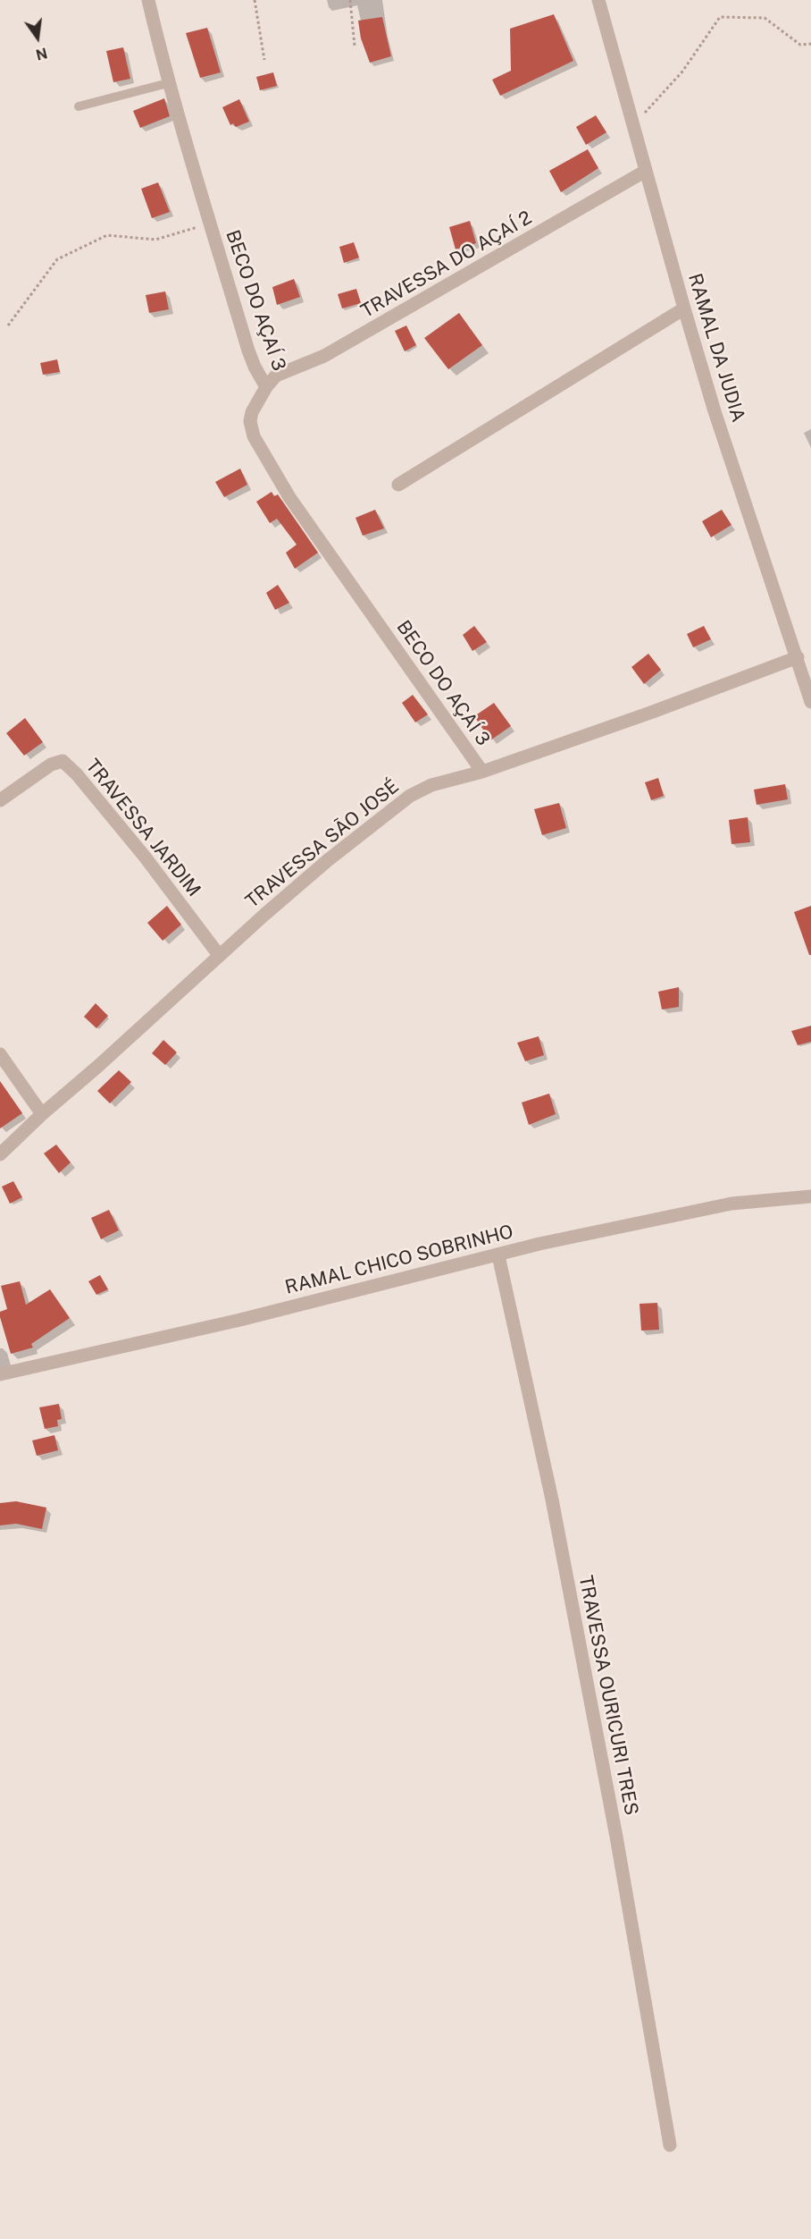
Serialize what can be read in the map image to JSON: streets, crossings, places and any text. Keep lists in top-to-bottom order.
{
  "streets": {
    "street": [
      "TRAVESSA DO AÇAÍ 2",
      "BECO DO AÇAÍ 3",
      "RAMAL DA JUDIA",
      "TRAVESSA JARDIM",
      "TRAVESSA SÃO JOSÉ",
      "RAMAL CHICO SOBRINHO",
      "TRAVESSA OURICURI TRES"
    ]
  },
  "crossings": [
    ["TRAVESSA DO AÇAÍ 2", "BECO DO AÇAÍ 3"],
    ["TRAVESSA DO AÇAÍ 2", "RAMAL DA JUDIA"],
    ["BECO DO AÇAÍ 3", "TRAVESSA SÃO JOSÉ"],
    ["RAMAL DA JUDIA", "TRAVESSA SÃO JOSÉ"],
    ["TRAVESSA JARDIM", "TRAVESSA SÃO JOSÉ"],
    ["RAMAL CHICO SOBRINHO", "TRAVESSA OURICURI TRES"]
  ],
  "north": "bottom"
}
